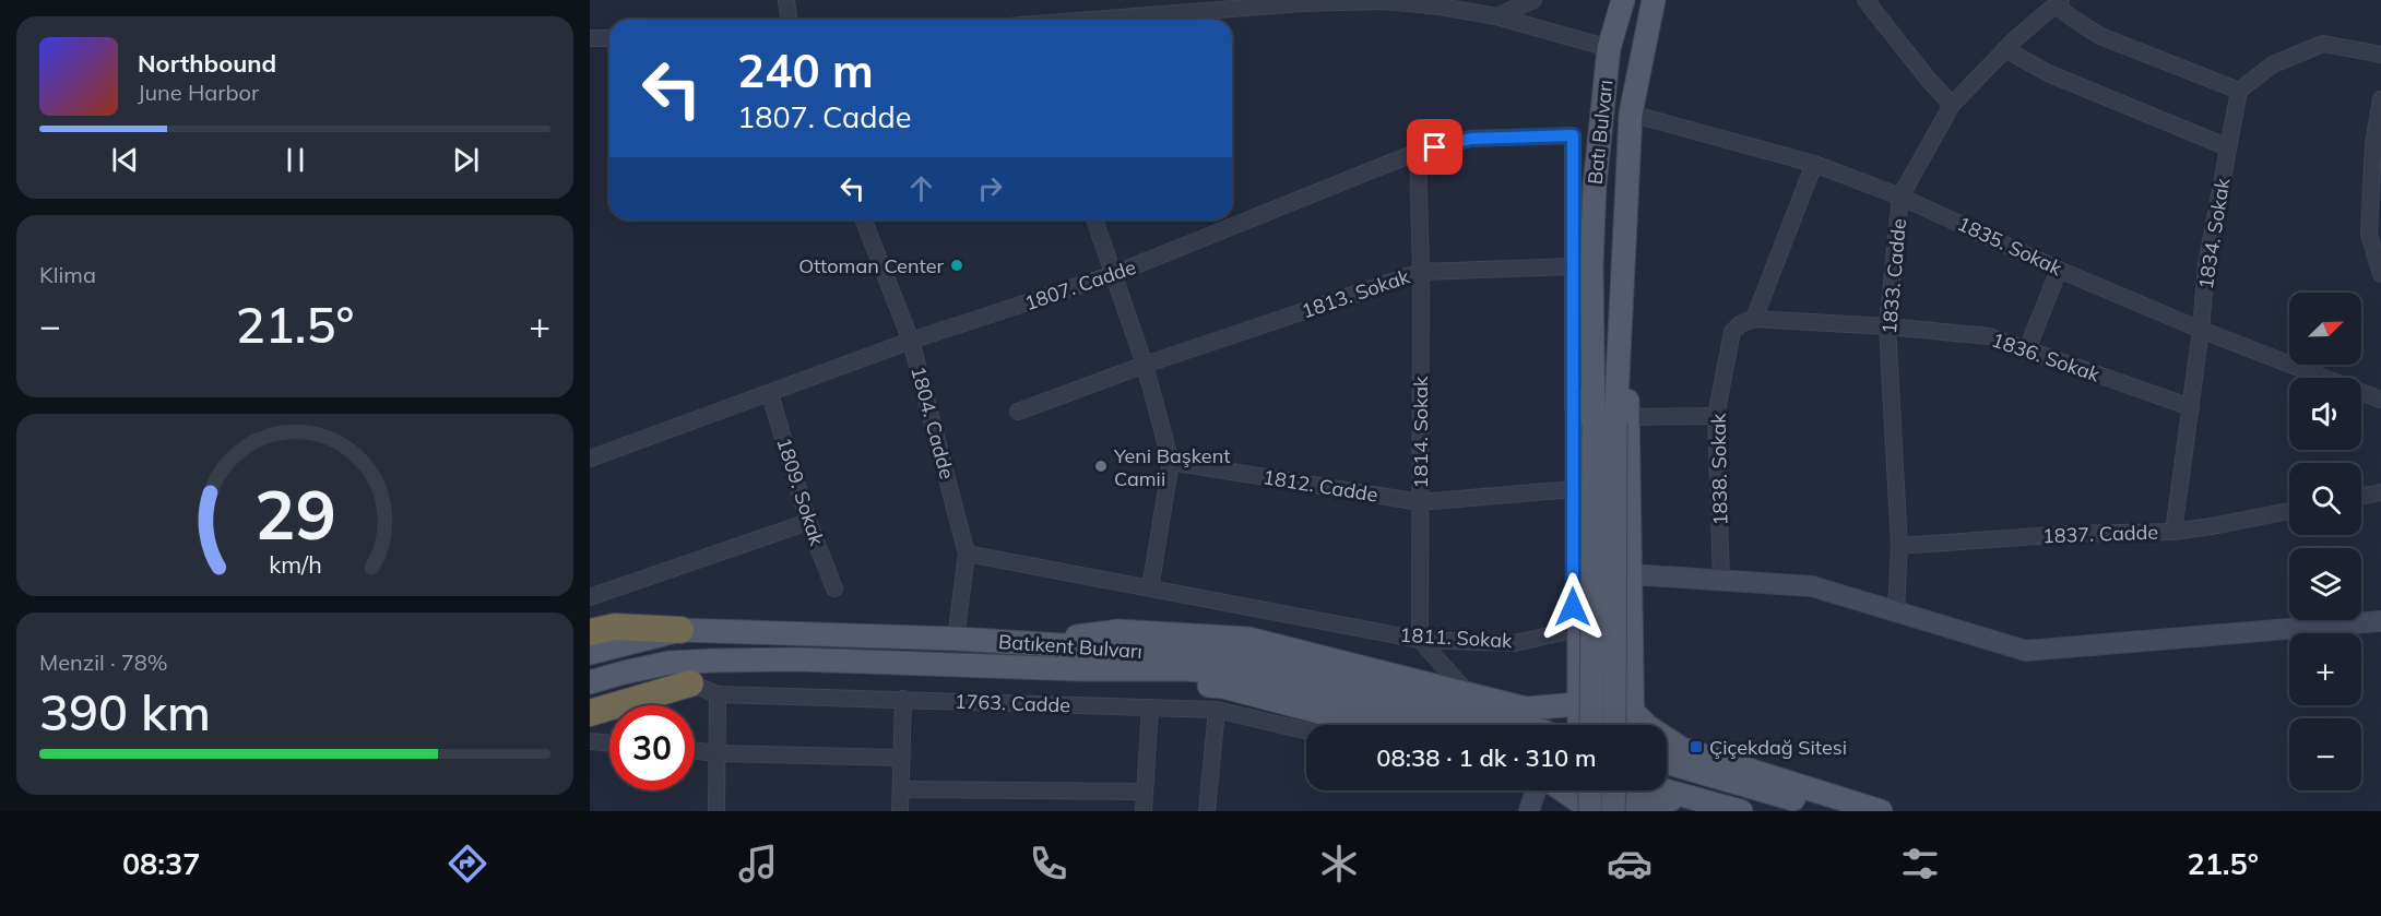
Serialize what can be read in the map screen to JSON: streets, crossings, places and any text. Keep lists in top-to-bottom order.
{
  "streets": {
    "main road": ["Batı Bulvarı", "Batıkent Bulvarı"],
    "street": [
      "1834. Sokak",
      "1835. Sokak",
      "1833. Cadde",
      "1807. Cadde",
      "1813. Sokak",
      "1836. Sokak",
      "1804. Cadde",
      "1814. Sokak",
      "1838. Sokak",
      "1812. Cadde",
      "1809. Sokak",
      "1837. Cadde",
      "1811. Sokak",
      "1763. Cadde"
    ]
  },
  "crossings": [
    ["Batı Bulvarı", "1835. Sokak"],
    ["1834. Sokak", "1835. Sokak"],
    ["1834. Sokak", "1836. Sokak"],
    ["1834. Sokak", "1837. Cadde"],
    ["1835. Sokak", "1833. Cadde"],
    ["1835. Sokak", "1838. Sokak"],
    ["1833. Cadde", "1836. Sokak"],
    ["1833. Cadde", "1837. Cadde"],
    ["1807. Cadde", "1804. Cadde"],
    ["1807. Cadde", "1814. Sokak"],
    ["1807. Cadde", "1809. Sokak"],
    ["1807. Cadde", "1811. Sokak"],
    ["1813. Sokak", "1814. Sokak"],
    ["1813. Sokak", "1811. Sokak"],
    ["1836. Sokak", "1838. Sokak"],
    ["1804. Cadde", "1811. Sokak"],
    ["1804. Cadde", "Batıkent Bulvarı"],
    ["1814. Sokak", "1812. Cadde"],
    ["1814. Sokak", "1811. Sokak"],
    ["1812. Cadde", "1811. Sokak"]
  ],
  "places": {
    "other": ["Ottoman Center", "Yeni Başkent Camii"],
    "transit": ["Çiçekdağ Sitesi"]
  },
  "north": "top right",
  "page": {
    "turn": ["240 m", "1807. Cadde"],
    "song": ["Northbound", "June Harbor"],
    "tile": [
      "Klima",
      ["Menzil · 78%", "390 km"]
    ],
    "map_buttons": ["+", "−"],
    "heat": ["−", "21.5°", "+"],
    "limit": "30",
    "trip": "08:38 · 1 dk · 310 m",
    "tabs": ["08:37", "21.5°"],
    "gauge": ["29", "km/h"]
  }
}
